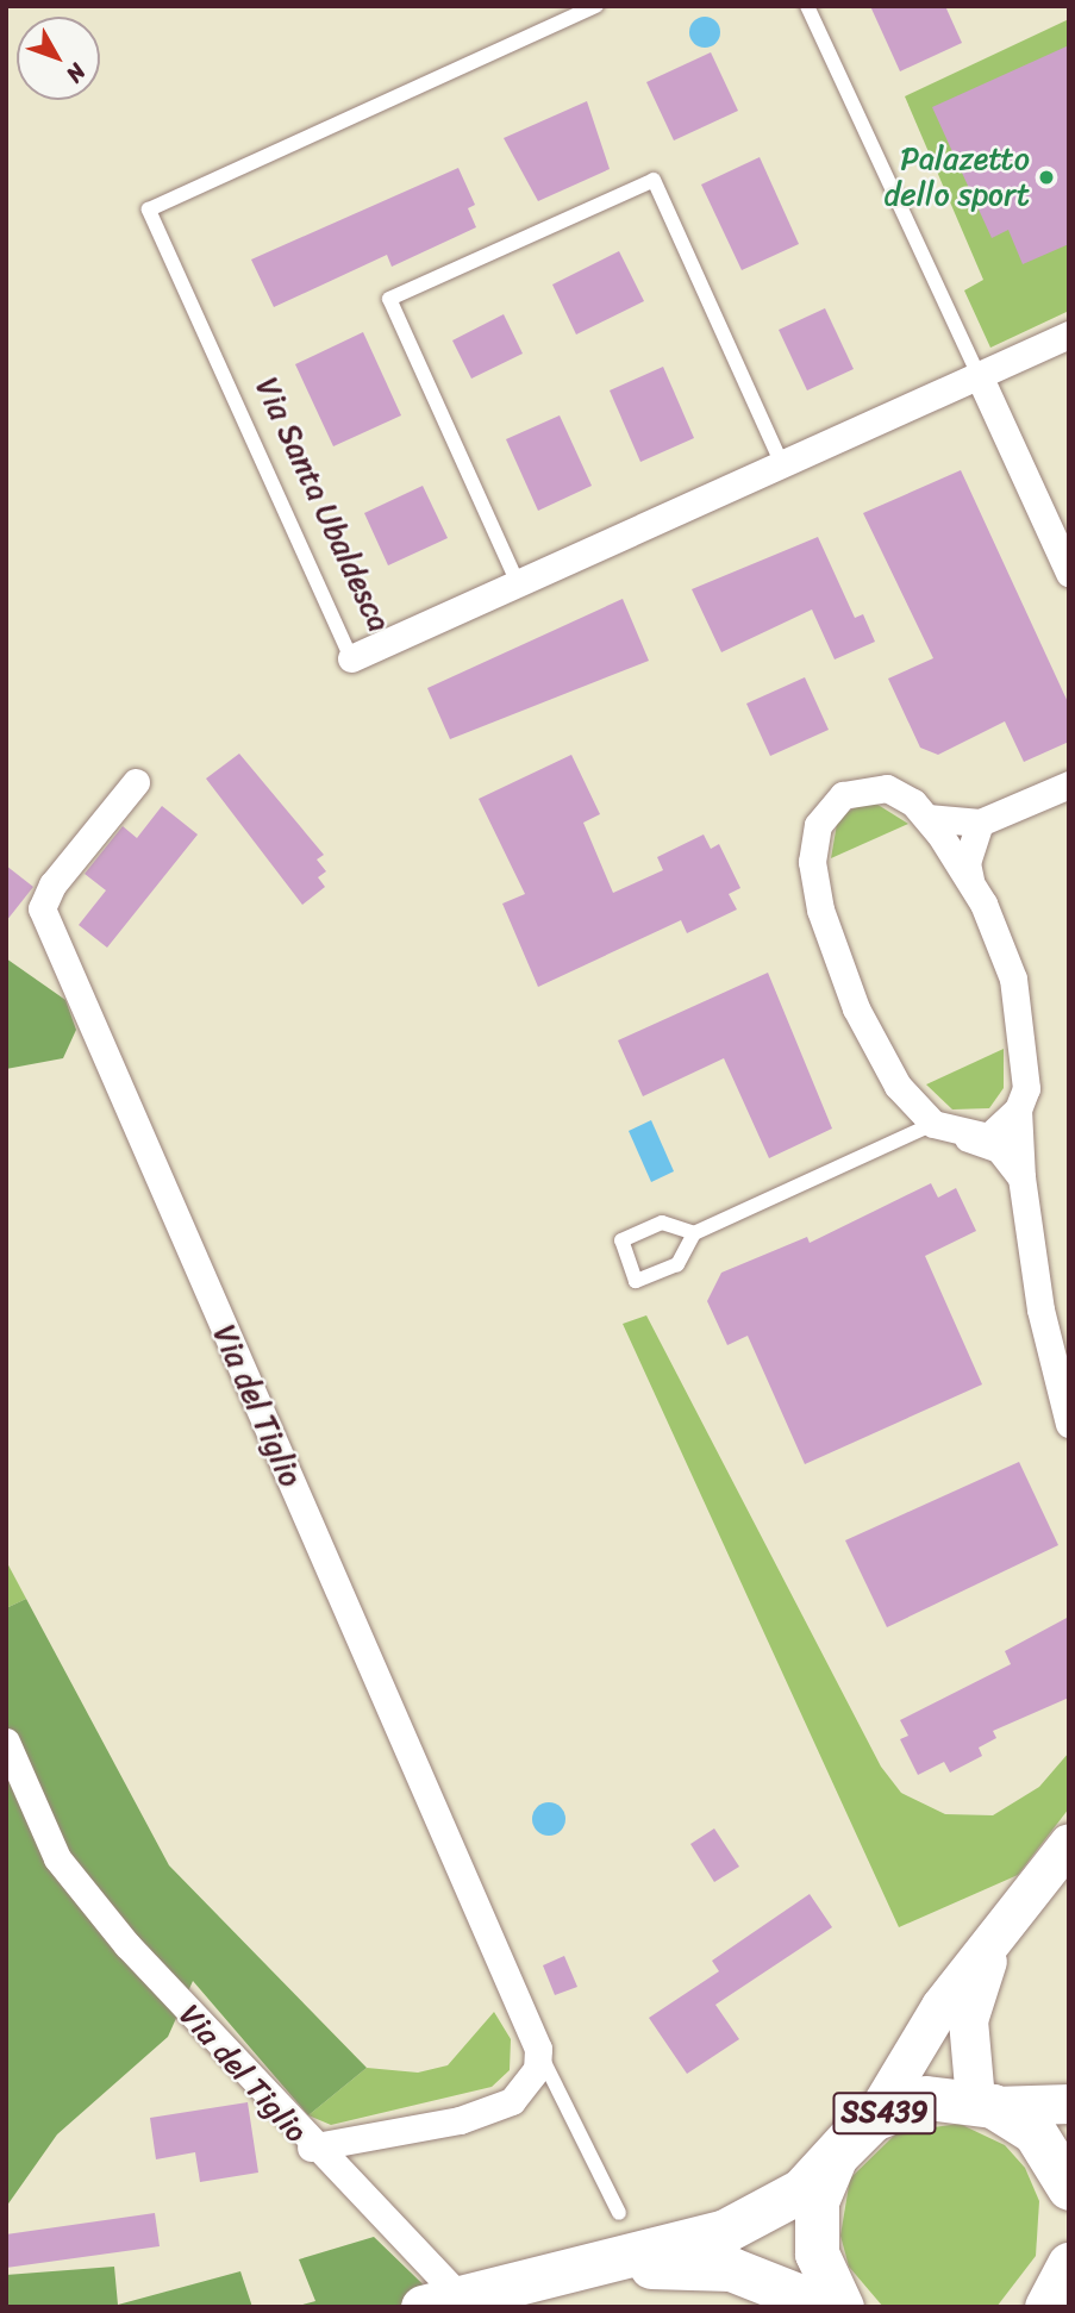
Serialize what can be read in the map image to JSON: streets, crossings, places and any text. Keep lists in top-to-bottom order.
{
  "streets": {
    "main road": ["Via del Tiglio", "SS439"],
    "street": ["Via Santa Ubaldesca"]
  },
  "crossings": [
    ["Via del Tiglio", "SS439"]
  ],
  "places": ["Palazetto dello sport"],
  "north": "bottom right"
}
